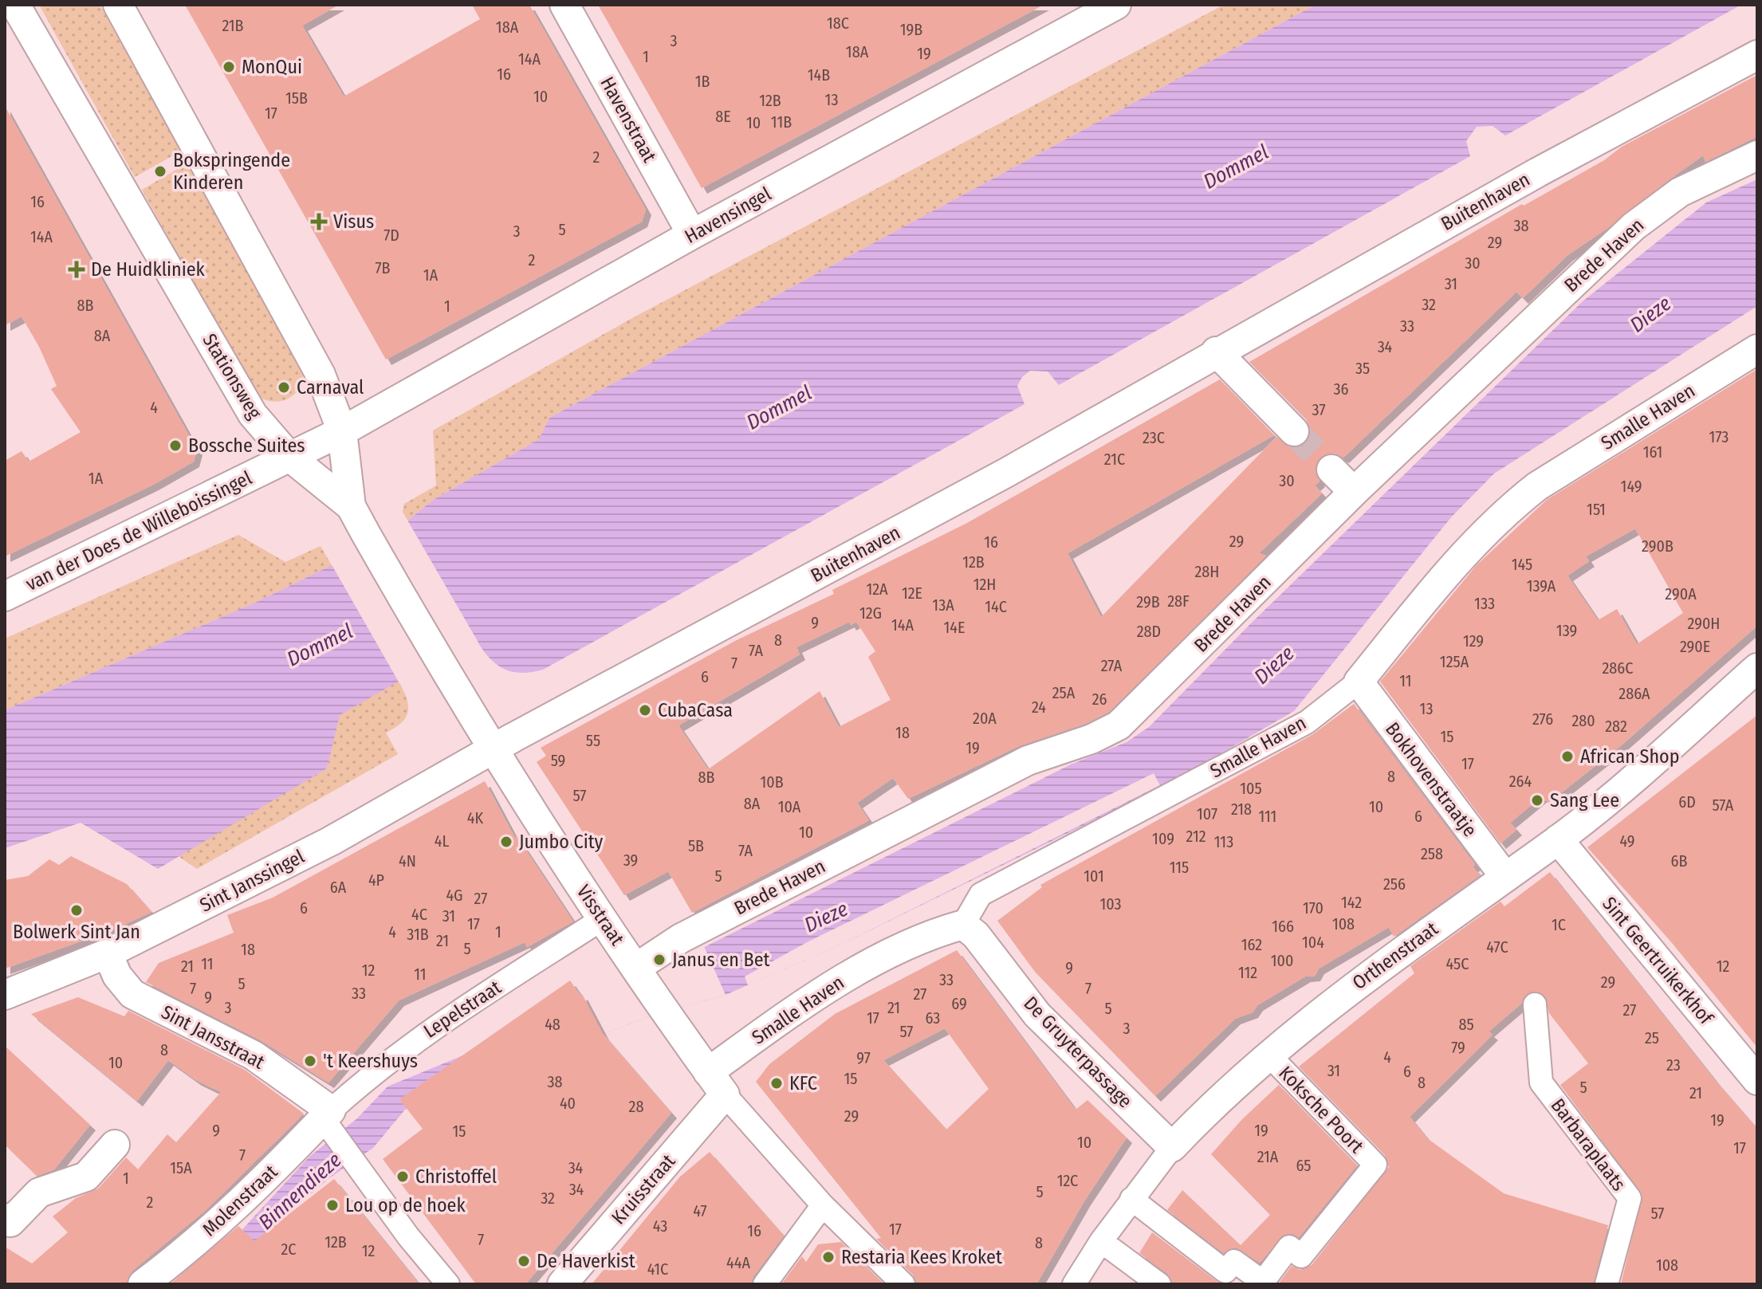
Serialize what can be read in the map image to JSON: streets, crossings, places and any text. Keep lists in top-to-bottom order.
{
  "streets": {
    "street": [
      "Havenstraat",
      "Buitenhaven",
      "Havensingel",
      "Brede Haven",
      "Stationsweg",
      "Smalle Haven",
      "van der Does de Willeboissingel",
      "Bokhovenstraatje",
      "Sint Janssingel",
      "Visstraat",
      "Orthenstraat",
      "Sint Geertruikerkhof",
      "Lepelstraat",
      "Sint Jansstraat",
      "De Gruyterpassage",
      "Koksche Poort",
      "Barbaraplaats",
      "Kruisstraat",
      "Molenstraat"
    ]
  },
  "crossings": [
    ["Havenstraat", "Havensingel"],
    ["Buitenhaven", "Sint Janssingel"],
    ["Buitenhaven", "Visstraat"],
    ["Havensingel", "van der Does de Willeboissingel"],
    ["Brede Haven", "Visstraat"],
    ["Stationsweg", "van der Does de Willeboissingel"],
    ["Stationsweg", "Visstraat"],
    ["Smalle Haven", "Bokhovenstraatje"],
    ["Smalle Haven", "Visstraat"],
    ["Smalle Haven", "De Gruyterpassage"],
    ["Smalle Haven", "Kruisstraat"],
    ["Bokhovenstraatje", "Orthenstraat"],
    ["Sint Janssingel", "Visstraat"],
    ["Sint Janssingel", "Sint Jansstraat"],
    ["Visstraat", "Lepelstraat"],
    ["Visstraat", "Kruisstraat"],
    ["Orthenstraat", "Sint Geertruikerkhof"],
    ["Orthenstraat", "De Gruyterpassage"],
    ["Orthenstraat", "Koksche Poort"],
    ["Lepelstraat", "Sint Jansstraat"],
    ["Lepelstraat", "Molenstraat"],
    ["Sint Jansstraat", "Molenstraat"]
  ],
  "water": ["Dommel", "Dieze", "Binnendieze"],
  "places": {
    "other": [
      "MonQui",
      "Bokspringende Kinderen",
      "Carnaval",
      "Bossche Suites",
      "CubaCasa",
      "African Shop",
      "Sang Lee",
      "Jumbo City",
      "Bolwerk Sint Jan",
      "Janus en Bet",
      "'t Keershuys",
      "KFC",
      "Christoffel",
      "Lou op de hoek",
      "Restaria Kees Kroket",
      "De Haverkist"
    ],
    "health": ["Visus", "De Huidkliniek"]
  },
  "house_numbers": [
    "18C",
    "21B",
    "18A",
    "19B",
    "3",
    "18A",
    "19",
    "1",
    "14A",
    "16",
    "14B",
    "1B",
    "10",
    "15B",
    "13",
    "12B",
    "17",
    "8E",
    "11B",
    "10",
    "2",
    "16",
    "38",
    "5",
    "3",
    "7D",
    "14A",
    "29",
    "2",
    "30",
    "7B",
    "1A",
    "31",
    "32",
    "8B",
    "1",
    "33",
    "8A",
    "34",
    "35",
    "36",
    "4",
    "37",
    "173",
    "23C",
    "161",
    "21C",
    "1A",
    "30",
    "149",
    "151",
    "29",
    "16",
    "290B",
    "12B",
    "145",
    "28H",
    "12H",
    "139A",
    "12A",
    "12E",
    "290A",
    "28F",
    "29B",
    "133",
    "13A",
    "14C",
    "12G",
    "9",
    "290H",
    "14A",
    "14E",
    "139",
    "28D",
    "8",
    "129",
    "290E",
    "7A",
    "125A",
    "7",
    "27A",
    "286C",
    "6",
    "11",
    "25A",
    "286A",
    "26",
    "24",
    "13",
    "20A",
    "276",
    "280",
    "282",
    "18",
    "15",
    "55",
    "19",
    "59",
    "17",
    "8",
    "8B",
    "264",
    "10B",
    "105",
    "57",
    "6D",
    "8A",
    "57A",
    "10A",
    "10",
    "218",
    "107",
    "111",
    "6",
    "4K",
    "10",
    "212",
    "109",
    "4L",
    "49",
    "113",
    "5B",
    "7A",
    "258",
    "39",
    "4N",
    "6B",
    "115",
    "5",
    "101",
    "4P",
    "256",
    "6A",
    "4G",
    "27",
    "142",
    "103",
    "6",
    "170",
    "4C",
    "31",
    "17",
    "108",
    "1C",
    "166",
    "4",
    "1",
    "31B",
    "21",
    "104",
    "162",
    "47C",
    "5",
    "18",
    "100",
    "11",
    "45C",
    "21",
    "12",
    "9",
    "12",
    "112",
    "11",
    "33",
    "29",
    "5",
    "7",
    "7",
    "33",
    "27",
    "9",
    "69",
    "3",
    "21",
    "5",
    "27",
    "17",
    "63",
    "48",
    "85",
    "3",
    "57",
    "25",
    "79",
    "8",
    "4",
    "97",
    "10",
    "23",
    "31",
    "6",
    "15",
    "38",
    "8",
    "5",
    "21",
    "40",
    "28",
    "29",
    "19",
    "9",
    "19",
    "15",
    "10",
    "17",
    "7",
    "21A",
    "65",
    "15A",
    "34",
    "1",
    "12C",
    "34",
    "5",
    "32",
    "2",
    "47",
    "57",
    "43",
    "17",
    "16",
    "7",
    "12B",
    "8",
    "2C",
    "12",
    "44A",
    "108",
    "41C"
  ]
}
